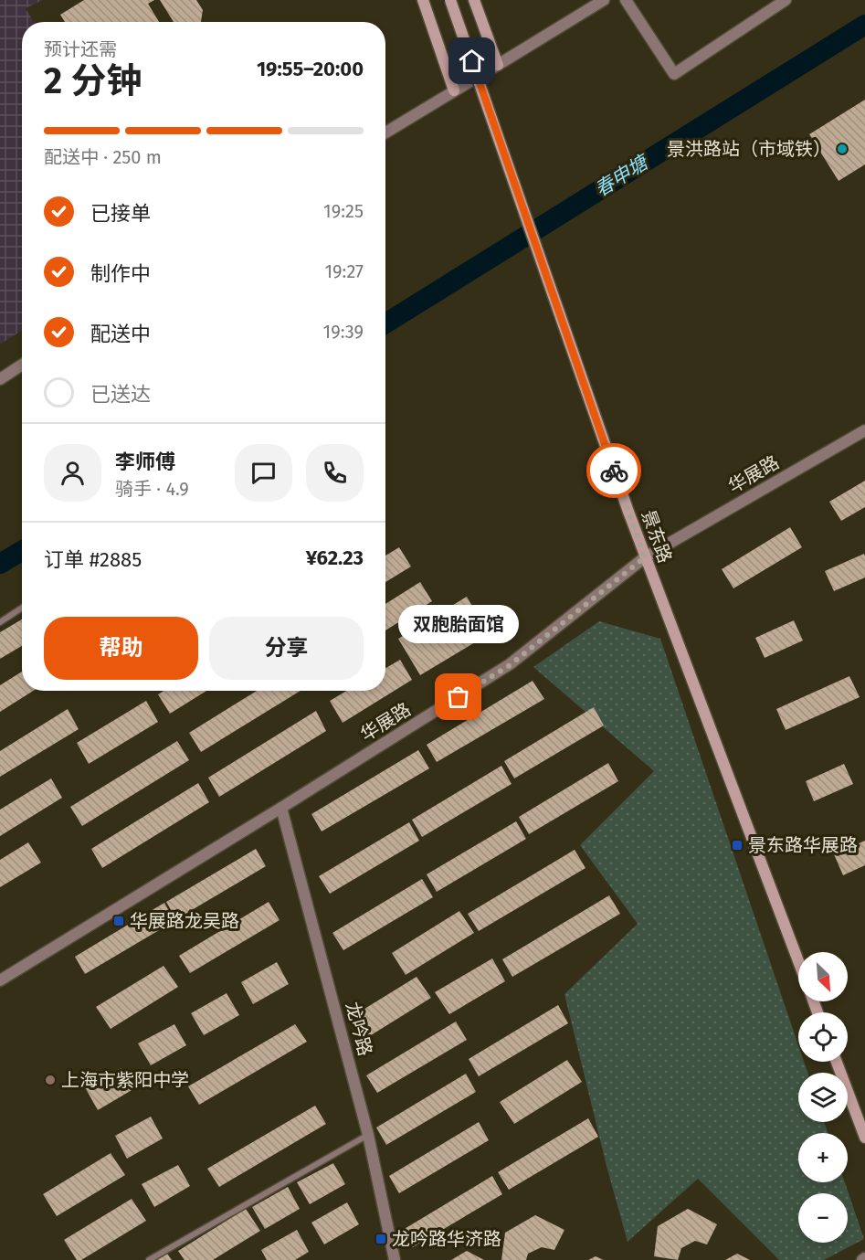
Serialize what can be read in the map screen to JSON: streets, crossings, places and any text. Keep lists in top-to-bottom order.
{
  "streets": {
    "street": ["华展路", "景东路", "龙吟路"]
  },
  "crossings": [
    ["华展路", "景东路"],
    ["华展路", "龙吟路"]
  ],
  "water": ["春申塘"],
  "places": {
    "other": ["景洪路站（市域铁）", "双胞胎面馆", "上海市紫阳中学"],
    "transit": ["景东路华展路", "华展路龙吴路", "龙吟路华济路"]
  },
  "north": "bottom right",
  "page": {
    "heading": ["2 分钟", "预计还需", "19:55–20:00"],
    "panel": [
      "李师傅",
      "骑手 · 4.9",
      "订单 #2885",
      "¥62.23"
    ],
    "bar": "配送中 · 250 m",
    "list": [
      ["已接单", "19:25"],
      ["制作中", "19:27"],
      ["配送中", "19:39"],
      "已送达"
    ],
    "bubble": "双胞胎面馆",
    "buttons": ["帮助", "分享"],
    "map_buttons": ["+", "−"]
  }
}
